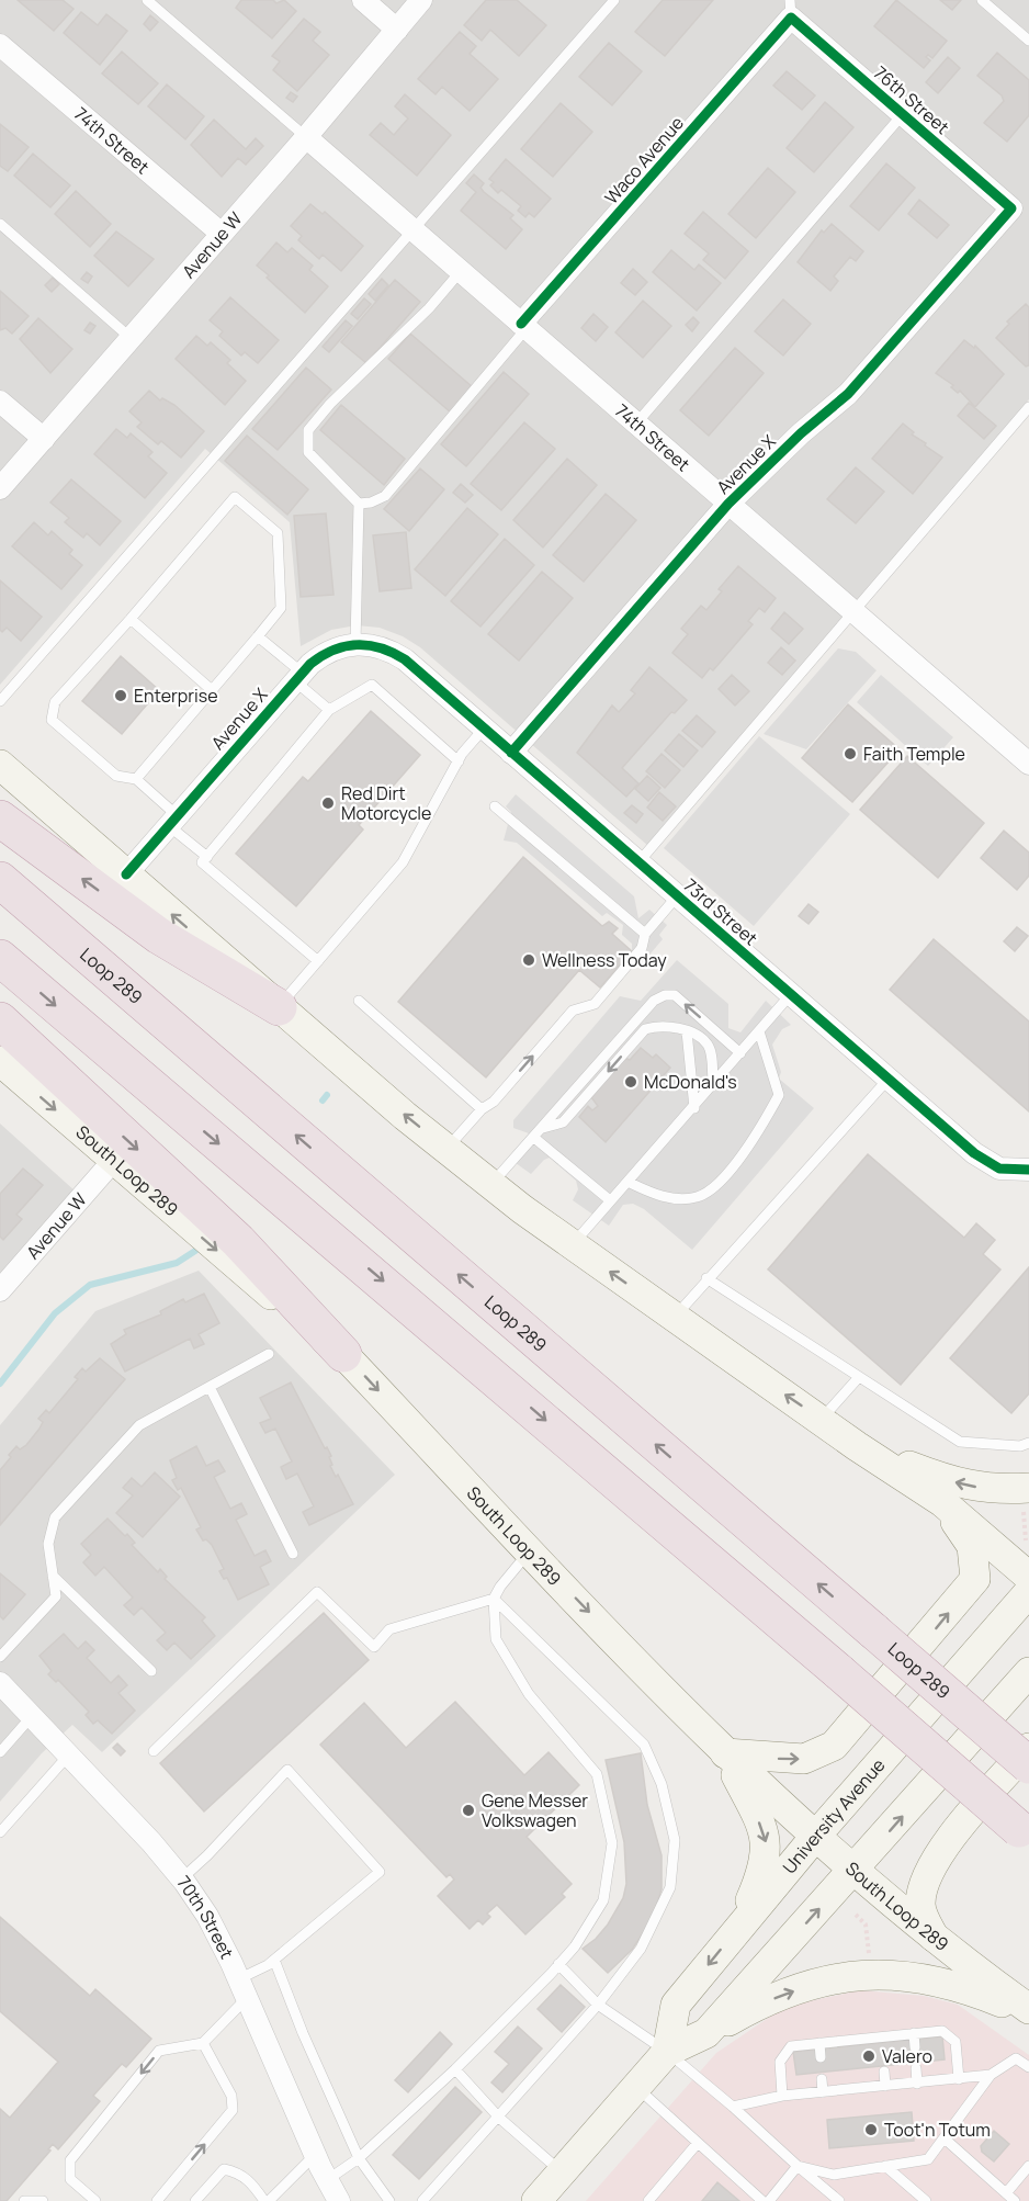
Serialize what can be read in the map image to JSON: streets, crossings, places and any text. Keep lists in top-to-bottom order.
{
  "streets": {
    "highway": ["Loop 289"],
    "main road": ["South Loop 289", "University Avenue"],
    "street": [
      "76th Street",
      "74th Street",
      "Waco Avenue",
      "Avenue W",
      "Avenue X",
      "73rd Street",
      "70th Street"
    ]
  },
  "crossings": [
    ["76th Street", "Waco Avenue"],
    ["76th Street", "Avenue X"],
    ["74th Street", "Waco Avenue"],
    ["74th Street", "Avenue W"],
    ["74th Street", "Avenue X"],
    ["Avenue W", "South Loop 289"],
    ["Avenue X", "73rd Street"],
    ["South Loop 289", "University Avenue"]
  ],
  "places": [
    "Enterprise",
    "Faith Temple",
    "Red Dirt Motorcycle",
    "Wellness Today",
    "McDonald's",
    "Gene Messer Volkswagen",
    "Valero",
    "Toot'n Totum"
  ]
}
